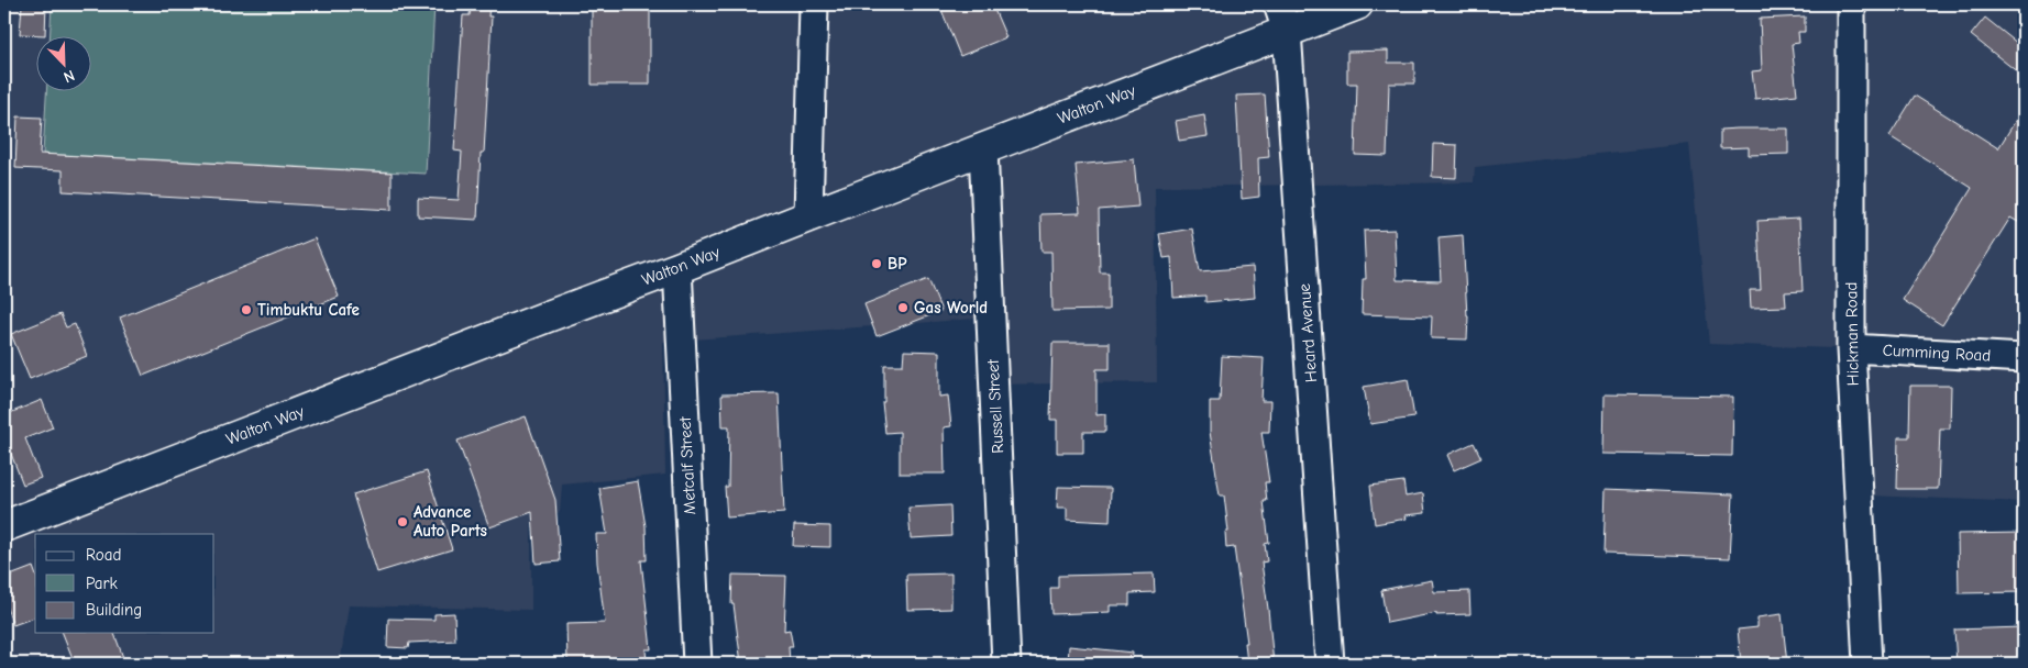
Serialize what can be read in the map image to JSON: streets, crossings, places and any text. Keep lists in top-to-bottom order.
{
  "streets": {
    "main road": ["Walton Way"],
    "street": [
      "Heard Avenue",
      "Hickman Road",
      "Cumming Road",
      "Russell Street",
      "Metcalf Street"
    ]
  },
  "crossings": [
    ["Walton Way", "Heard Avenue"],
    ["Walton Way", "Russell Street"],
    ["Walton Way", "Metcalf Street"],
    ["Hickman Road", "Cumming Road"]
  ],
  "places": [
    "BP",
    "Gas World",
    "Timbuktu Cafe",
    "Advance Auto Parts"
  ],
  "legend": ["Road", "Park", "Building"],
  "north": "bottom right"
}
